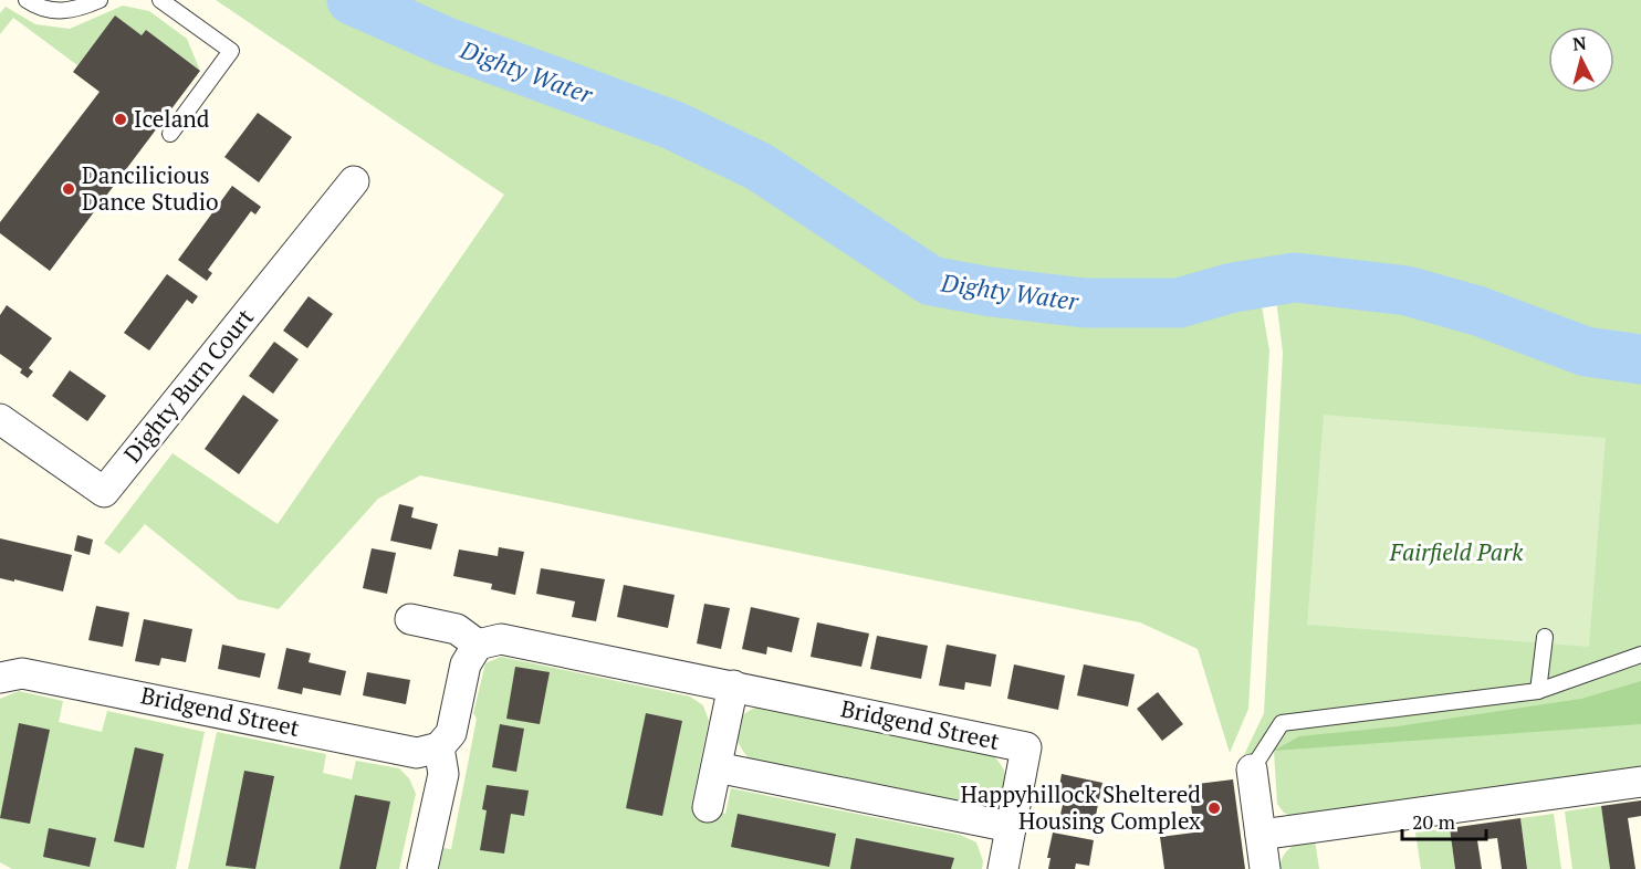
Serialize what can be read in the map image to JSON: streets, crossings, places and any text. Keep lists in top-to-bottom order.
{
  "streets": {
    "street": ["Dighty Burn Court", "Bridgend Street"]
  },
  "water": ["Dighty Water"],
  "parks": ["Fairfield Park"],
  "places": ["Iceland", "Dancilicious Dance Studio", "Happyhillock Sheltered Housing Complex"],
  "scale_bar": "20 m",
  "north": "top"
}
